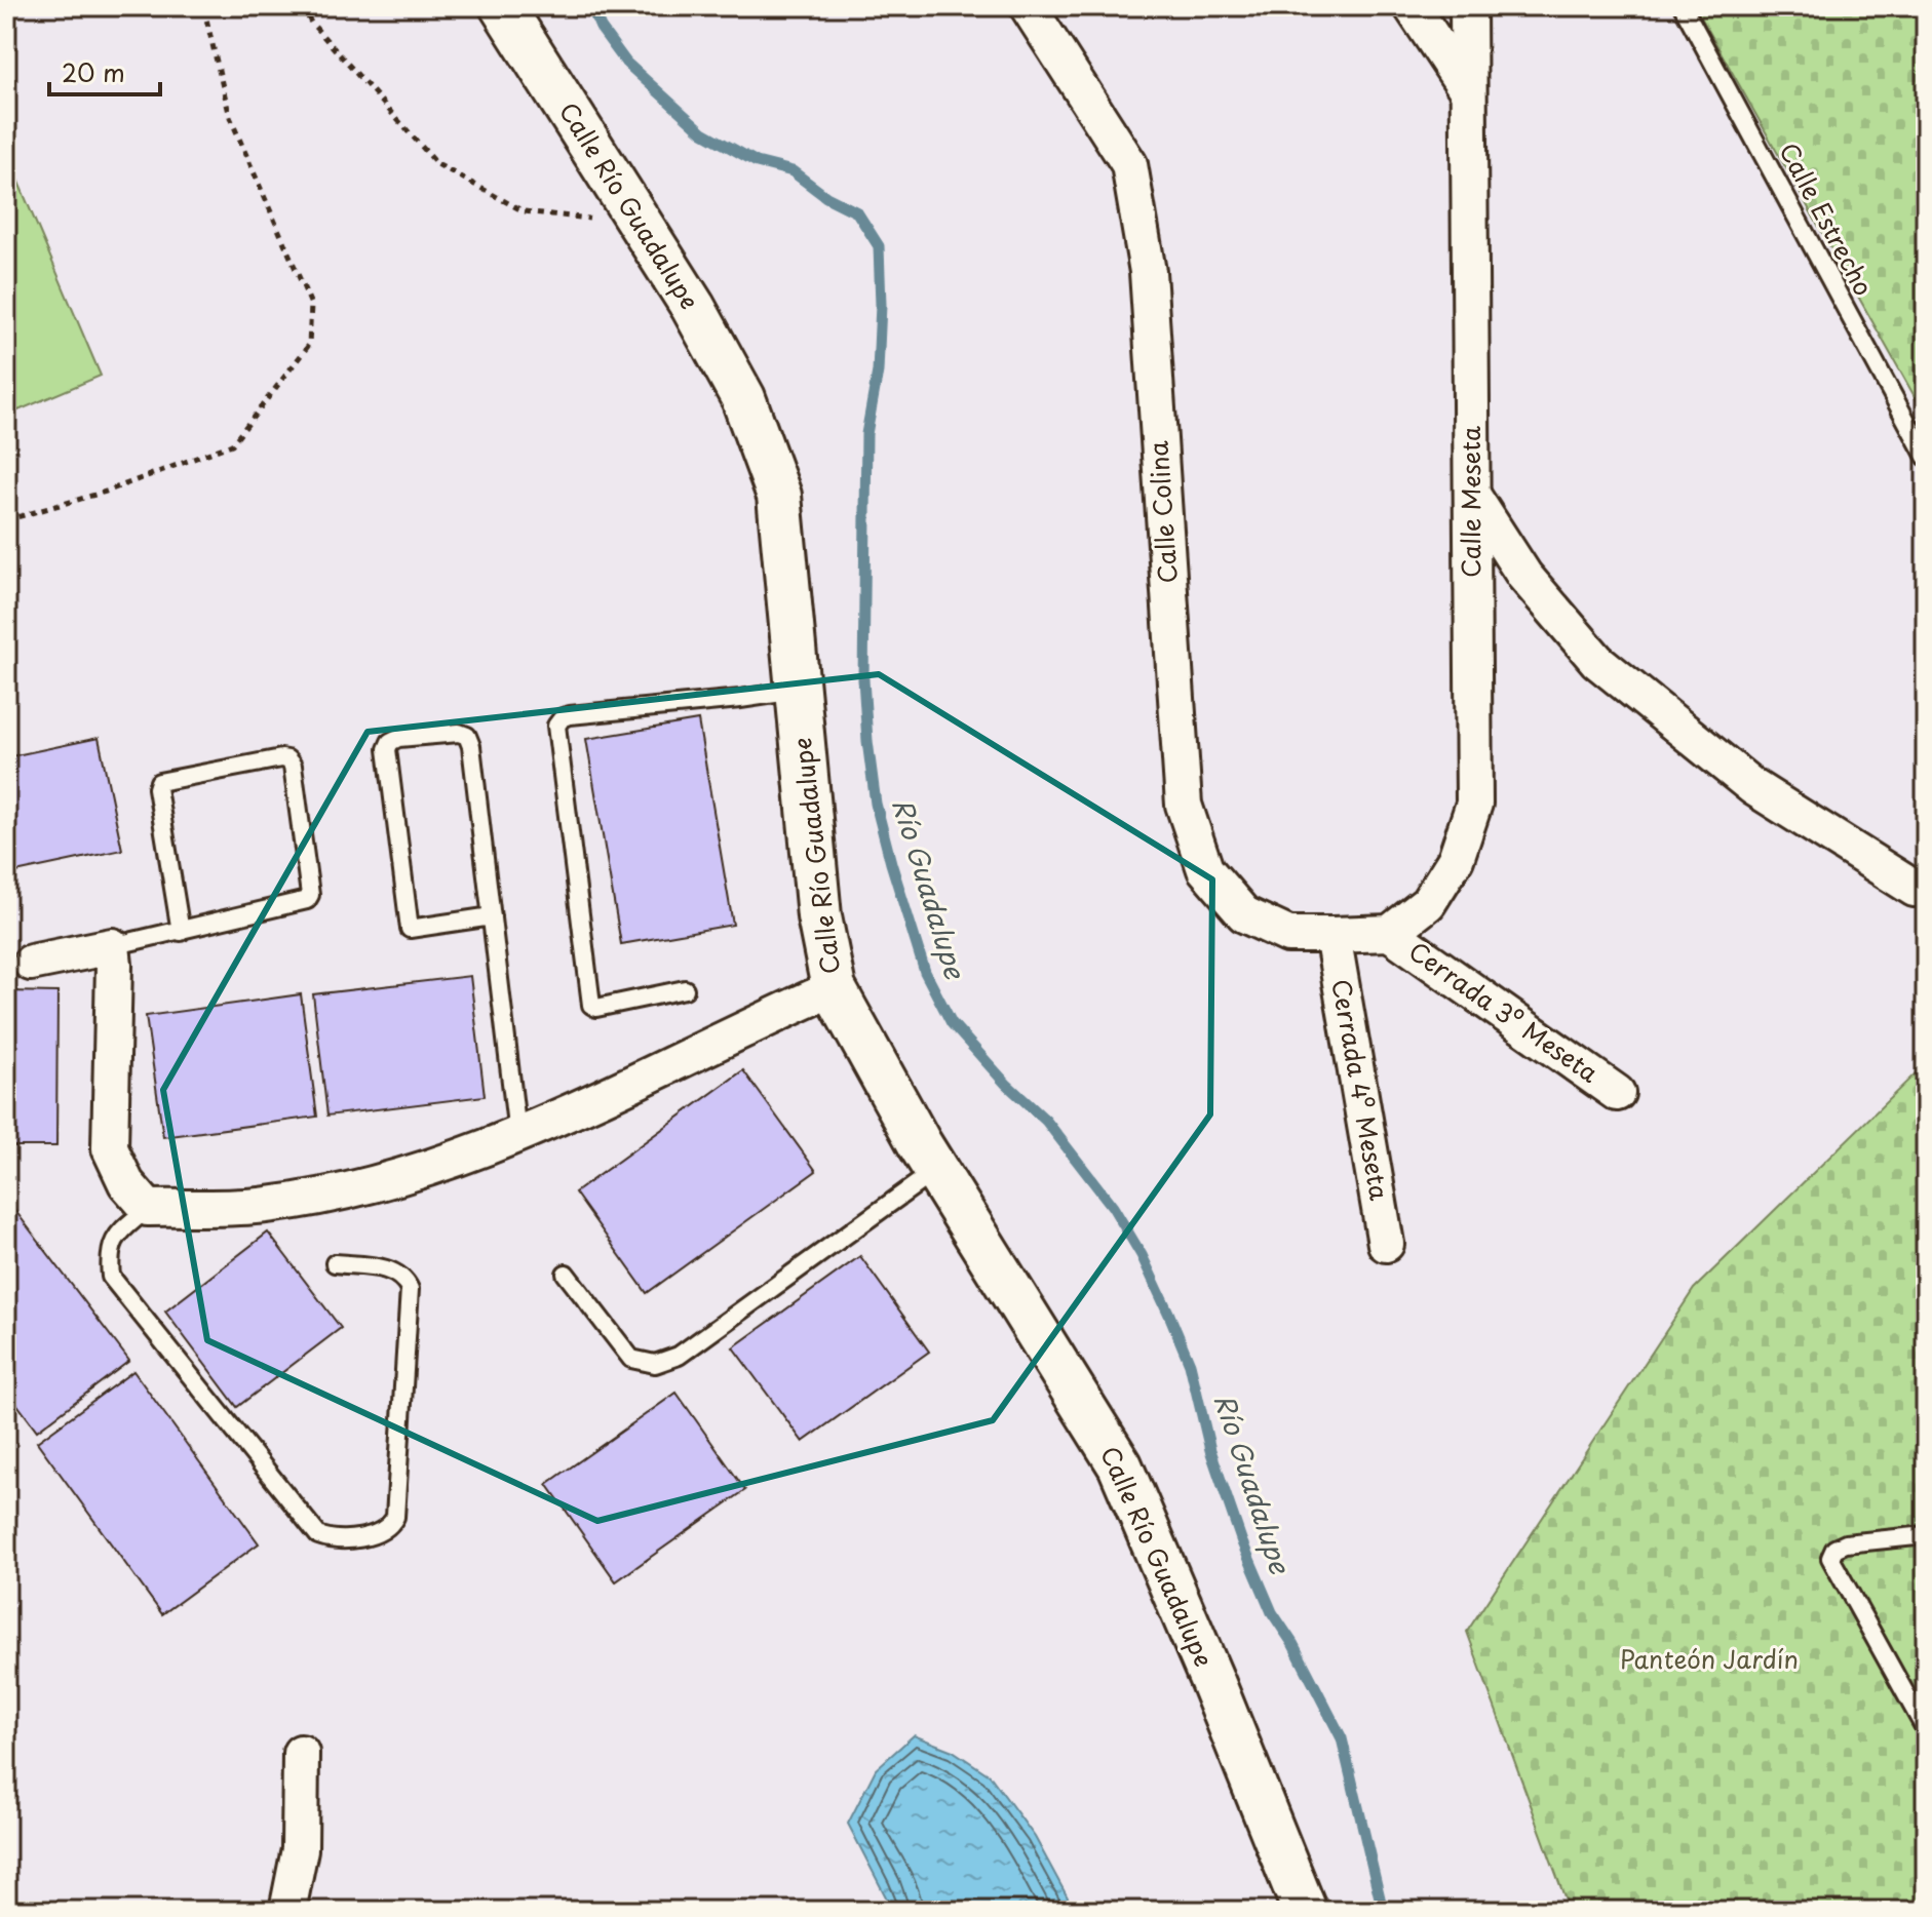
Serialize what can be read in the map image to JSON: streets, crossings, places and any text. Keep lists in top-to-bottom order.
{
  "streets": {
    "street": [
      "Calle Río Guadalupe",
      "Calle Meseta",
      "Calle Colina",
      "Cerrada 3º Meseta",
      "Cerrada 4º Meseta"
    ],
    "lane": ["Calle Estrecho"]
  },
  "crossings": [
    ["Calle Meseta", "Cerrada 3º Meseta"],
    ["Calle Colina", "Cerrada 4º Meseta"]
  ],
  "water": ["Río Guadalupe"],
  "parks": ["Panteón Jardín"],
  "scale_bar": "20 m"
}
